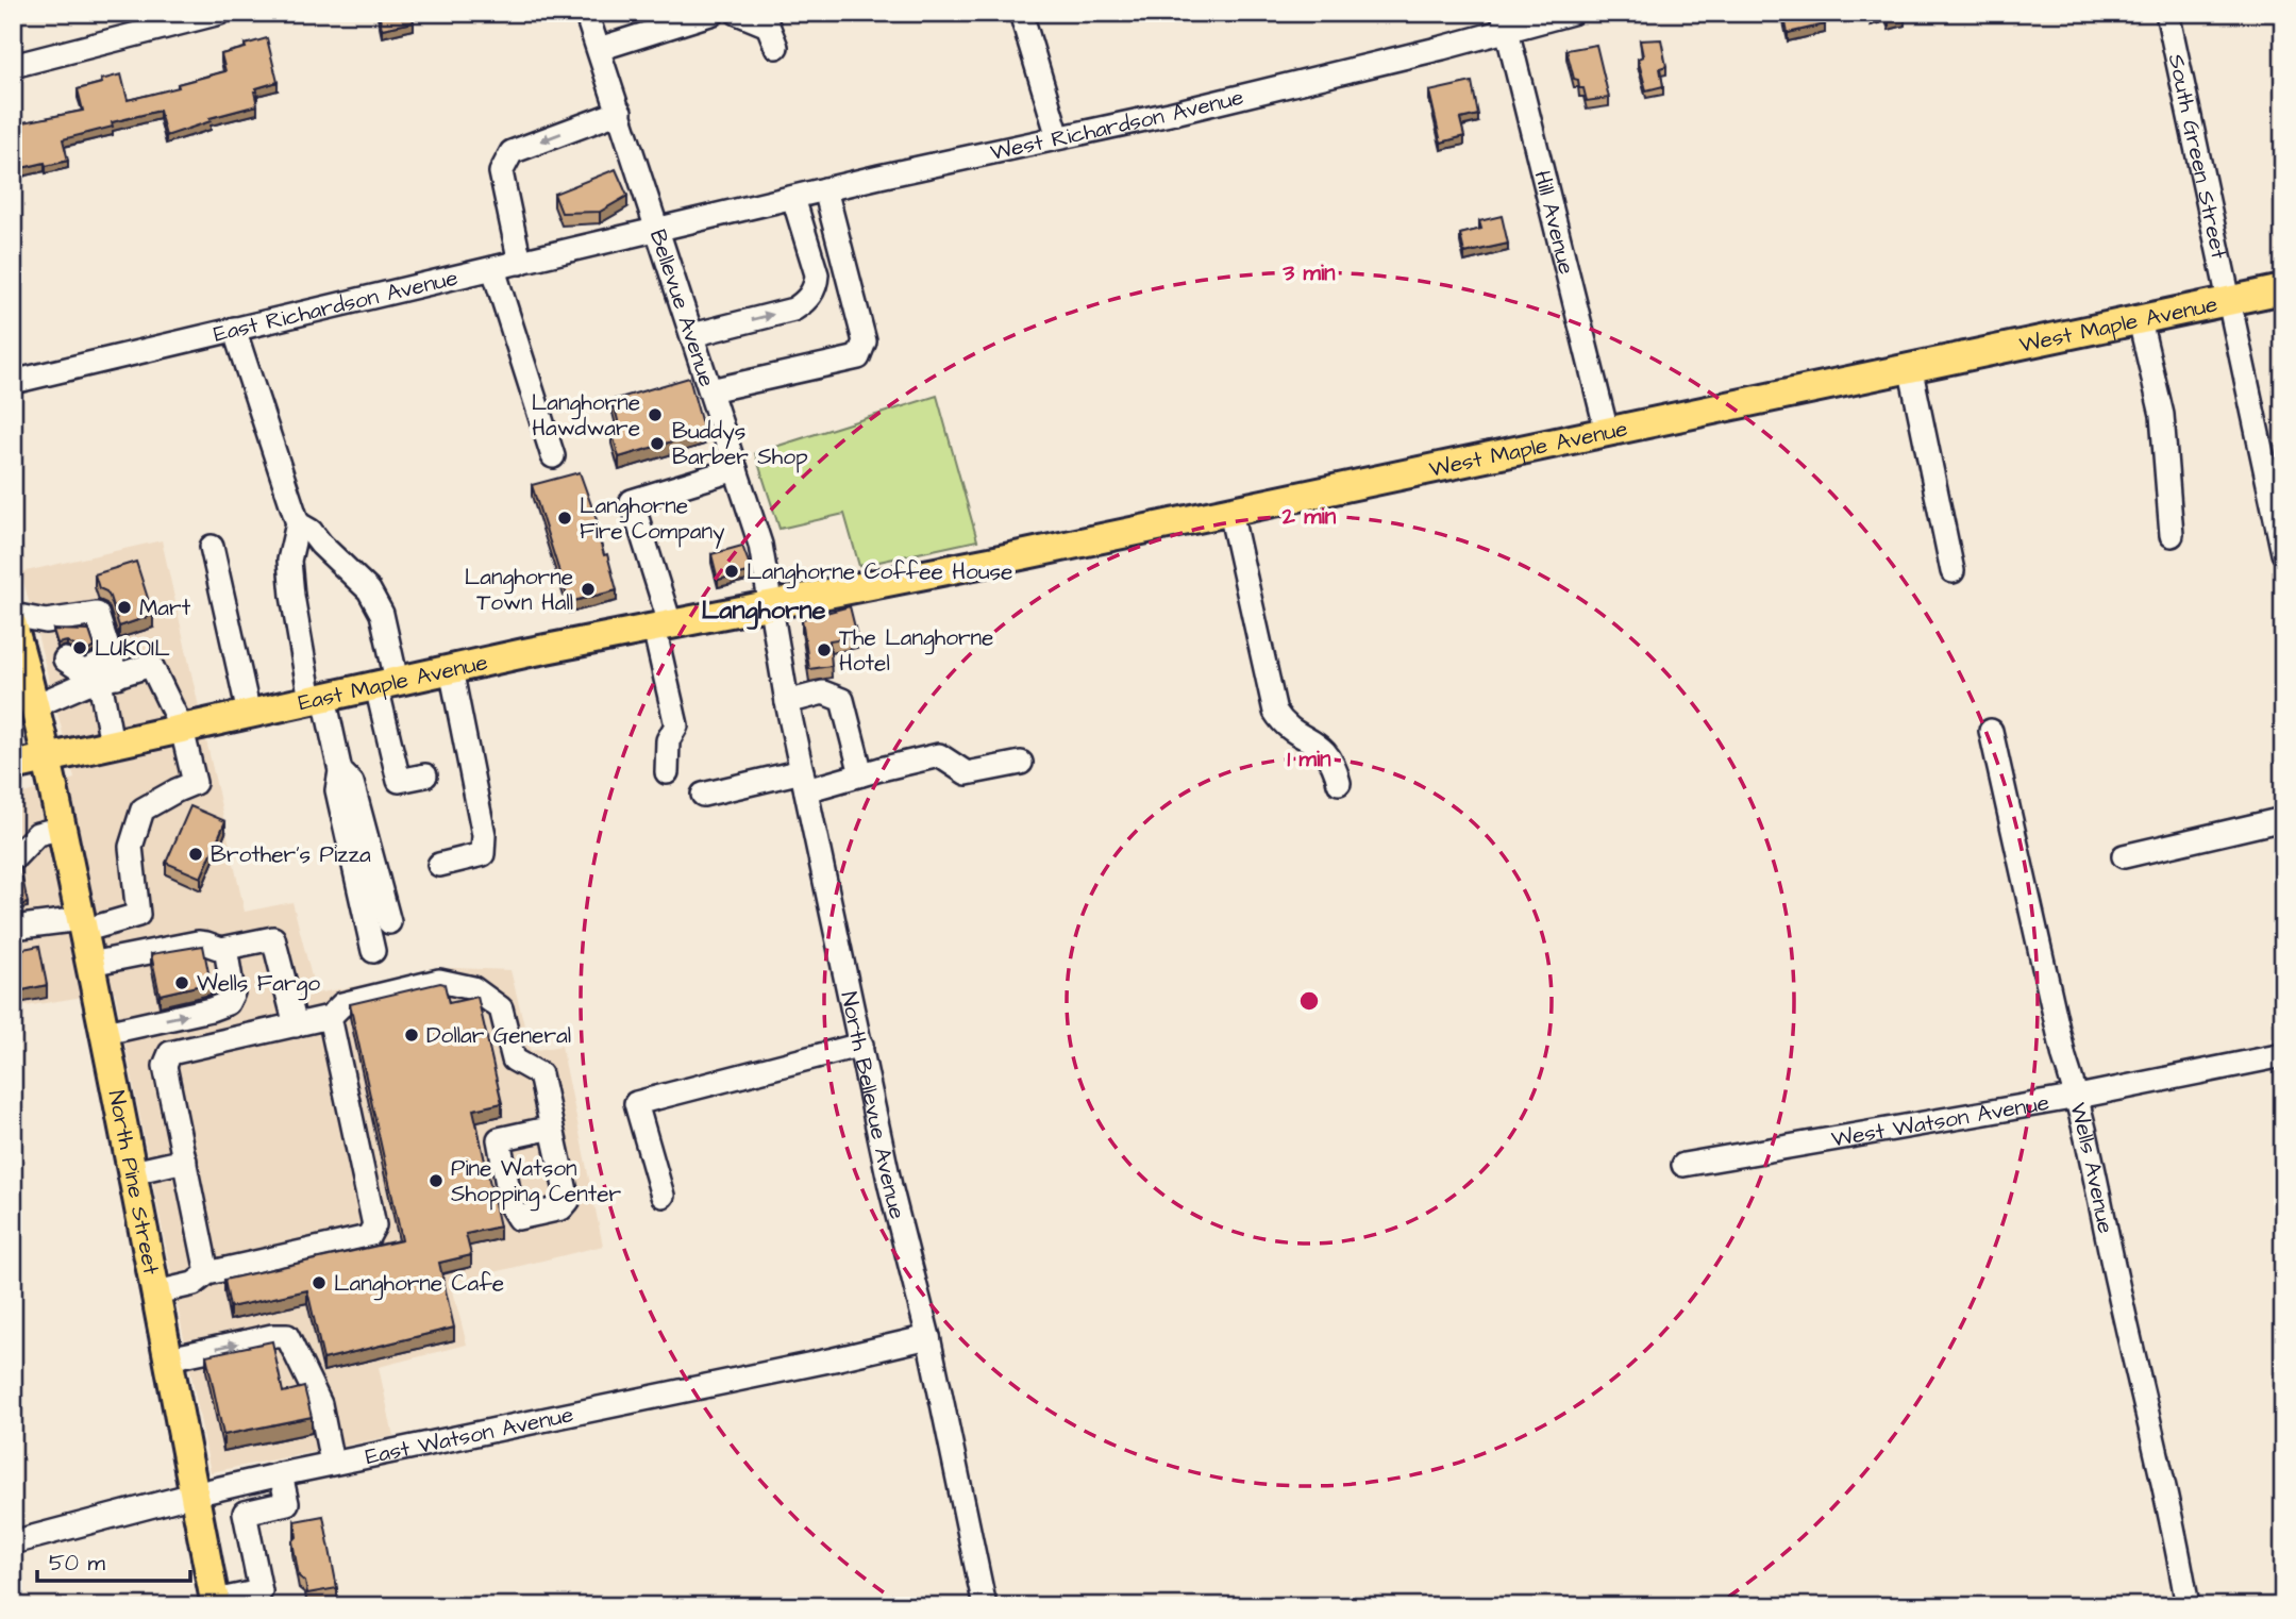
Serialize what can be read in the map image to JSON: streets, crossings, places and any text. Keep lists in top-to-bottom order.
{
  "streets": {
    "main road": ["West Maple Avenue", "East Maple Avenue", "North Pine Street"],
    "street": [
      "West Richardson Avenue",
      "South Green Street",
      "Hill Avenue",
      "East Richardson Avenue",
      "Bellevue Avenue",
      "North Bellevue Avenue",
      "West Watson Avenue",
      "Wells Avenue",
      "East Watson Avenue"
    ]
  },
  "crossings": [
    ["West Richardson Avenue", "Hill Avenue"],
    ["West Richardson Avenue", "East Richardson Avenue"],
    ["West Richardson Avenue", "Bellevue Avenue"],
    ["South Green Street", "West Maple Avenue"],
    ["Hill Avenue", "West Maple Avenue"],
    ["East Richardson Avenue", "Bellevue Avenue"],
    ["Bellevue Avenue", "West Maple Avenue"],
    ["Bellevue Avenue", "East Maple Avenue"],
    ["Bellevue Avenue", "North Bellevue Avenue"],
    ["West Maple Avenue", "East Maple Avenue"],
    ["West Maple Avenue", "North Bellevue Avenue"],
    ["East Maple Avenue", "North Bellevue Avenue"],
    ["East Maple Avenue", "North Pine Street"],
    ["North Bellevue Avenue", "East Watson Avenue"],
    ["West Watson Avenue", "Wells Avenue"],
    ["North Pine Street", "East Watson Avenue"]
  ],
  "districts": ["Langhorne"],
  "places": [
    "Langhorne Hawdware",
    "Buddys Barber Shop",
    "Langhorne Fire Company",
    "Langhorne Coffee House",
    "Langhorne Town Hall",
    "Mart",
    "LUKOIL",
    "The Langhorne Hotel",
    "Brother’s Pizza",
    "Wells Fargo",
    "Dollar General",
    "Pine Watson Shopping Center",
    "Langhorne Cafe"
  ],
  "scale_bar": "50 m",
  "rings": ["3 min", "2 min", "1 min"]
}
